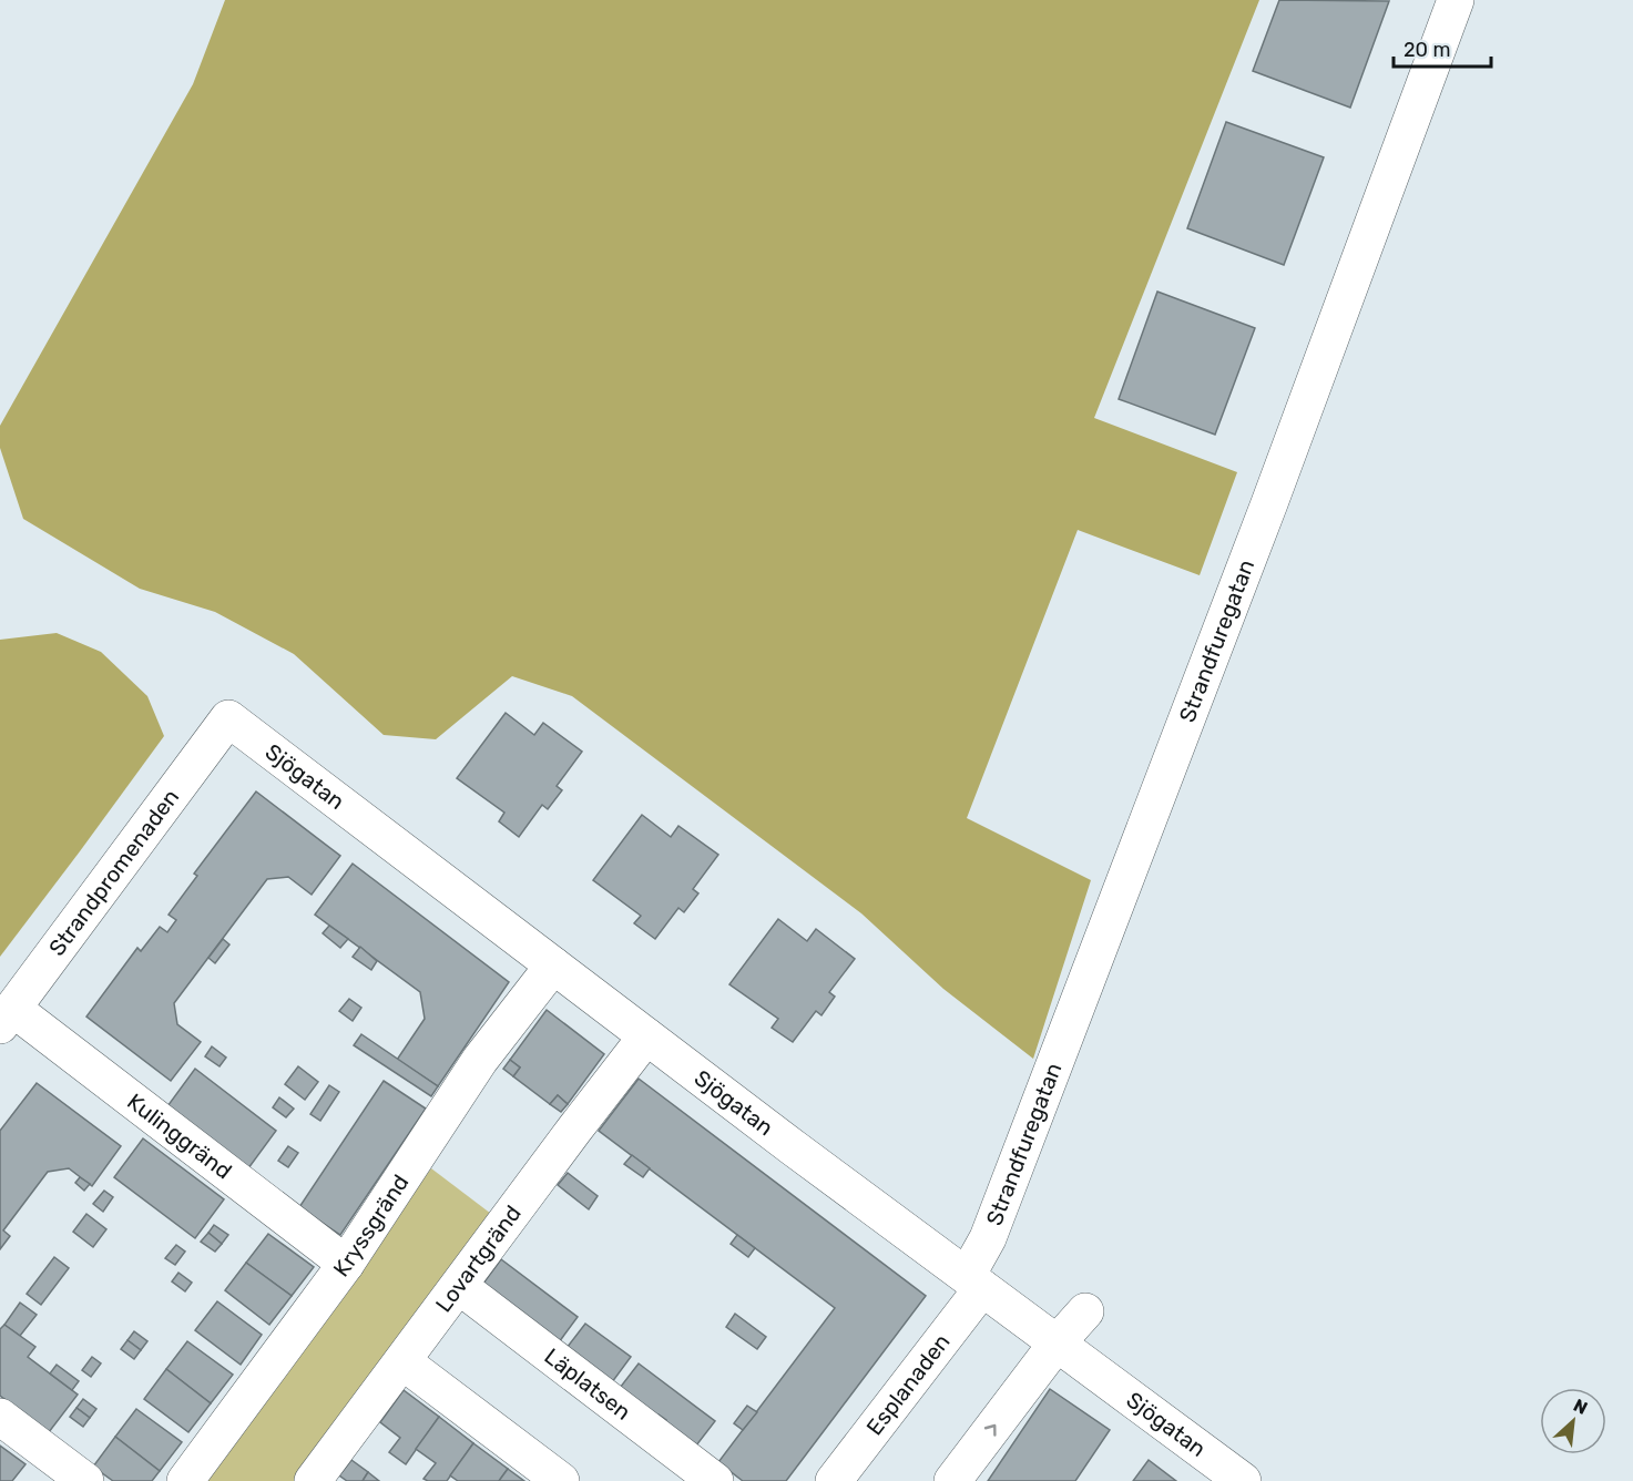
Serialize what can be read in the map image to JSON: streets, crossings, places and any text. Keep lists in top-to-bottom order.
{
  "streets": {
    "street": [
      "Strandfuregatan",
      "Sjögatan",
      "Strandpromenaden",
      "Kulinggränd",
      "Kryssgränd",
      "Lovartgränd",
      "Läplatsen",
      "Esplanaden"
    ]
  },
  "crossings": [
    ["Strandfuregatan", "Sjögatan"],
    ["Strandfuregatan", "Esplanaden"],
    ["Sjögatan", "Strandpromenaden"],
    ["Sjögatan", "Kryssgränd"],
    ["Sjögatan", "Lovartgränd"],
    ["Sjögatan", "Esplanaden"],
    ["Strandpromenaden", "Kulinggränd"],
    ["Kulinggränd", "Kryssgränd"],
    ["Lovartgränd", "Läplatsen"]
  ],
  "scale_bar": "20 m",
  "north": "top right"
}
